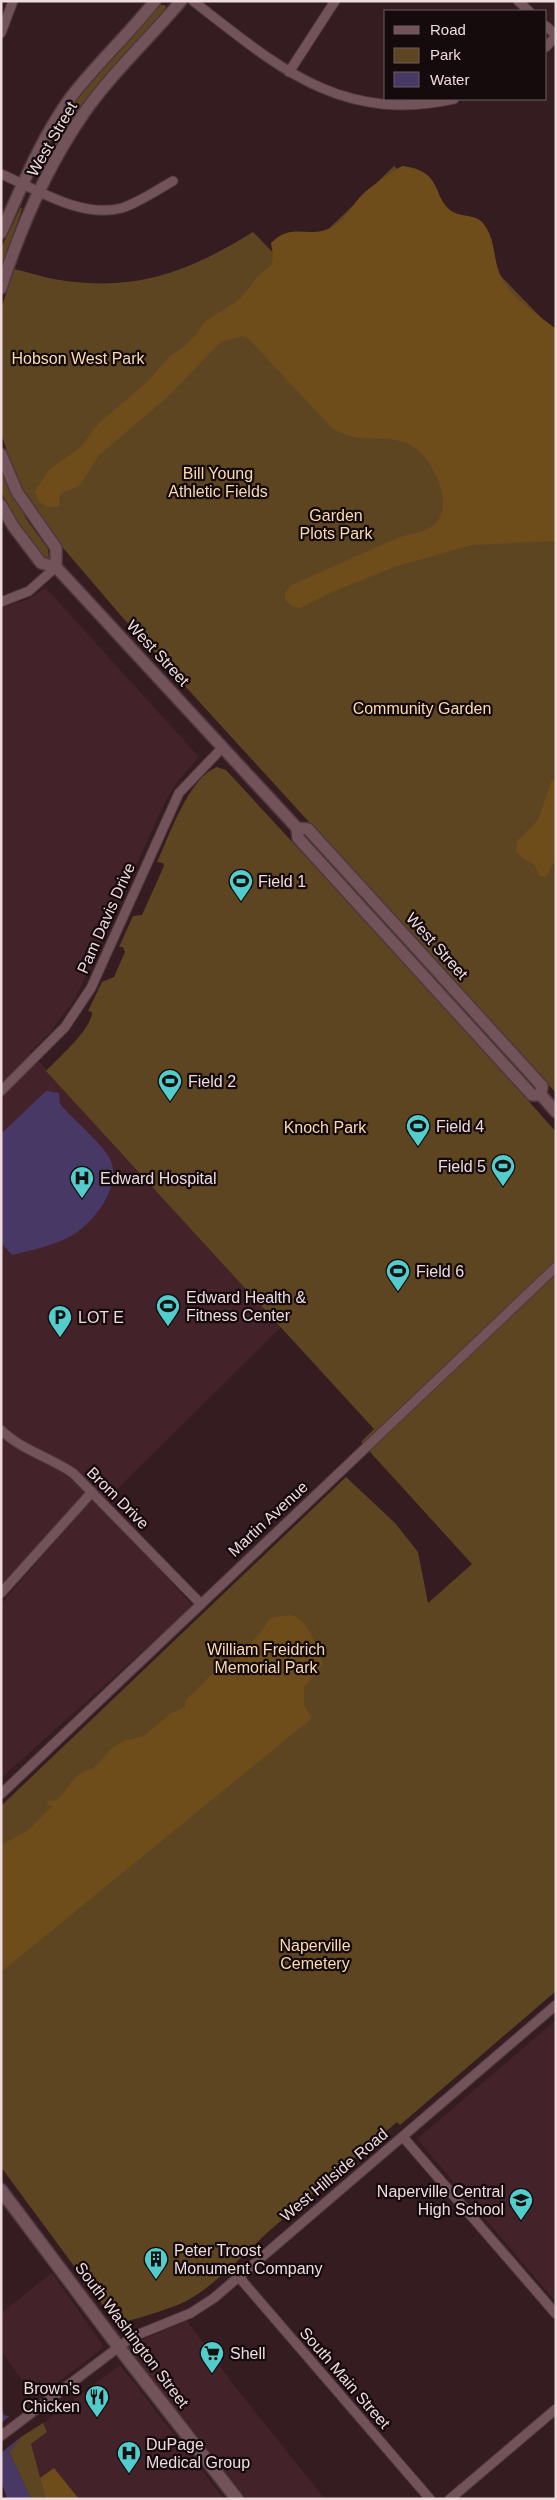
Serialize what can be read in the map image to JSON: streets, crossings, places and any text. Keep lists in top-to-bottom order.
{
  "streets": {
    "main road": ["South Washington Street"],
    "street": [
      "West Street",
      "Pam Davis Drive",
      "Brom Drive",
      "Martin Avenue",
      "West Hillside Road",
      "South Main Street"
    ]
  },
  "crossings": [
    ["West Street", "Pam Davis Drive"],
    ["Brom Drive", "Martin Avenue"],
    ["West Hillside Road", "South Washington Street"],
    ["West Hillside Road", "South Main Street"]
  ],
  "parks": [
    "Hobson West Park",
    "Bill Young Athletic Fields",
    "Garden Plots Park",
    "Community Garden",
    "Knoch Park",
    "William Freidrich Memorial Park",
    "Naperville Cemetery"
  ],
  "places": {
    "sports": [
      "Field 1",
      "Field 2",
      "Field 4",
      "Field 5",
      "Field 6",
      "Edward Health & Fitness Center"
    ],
    "hospital": ["Edward Hospital", "DuPage Medical Group"],
    "parking": ["LOT E"],
    "school or university": ["Naperville Central High School"],
    "building": ["Peter Troost Monument Company"],
    "supermarket": ["Shell"],
    "restaurant": ["Brown's Chicken"]
  },
  "legend": ["Road", "Park", "Water"]
}
